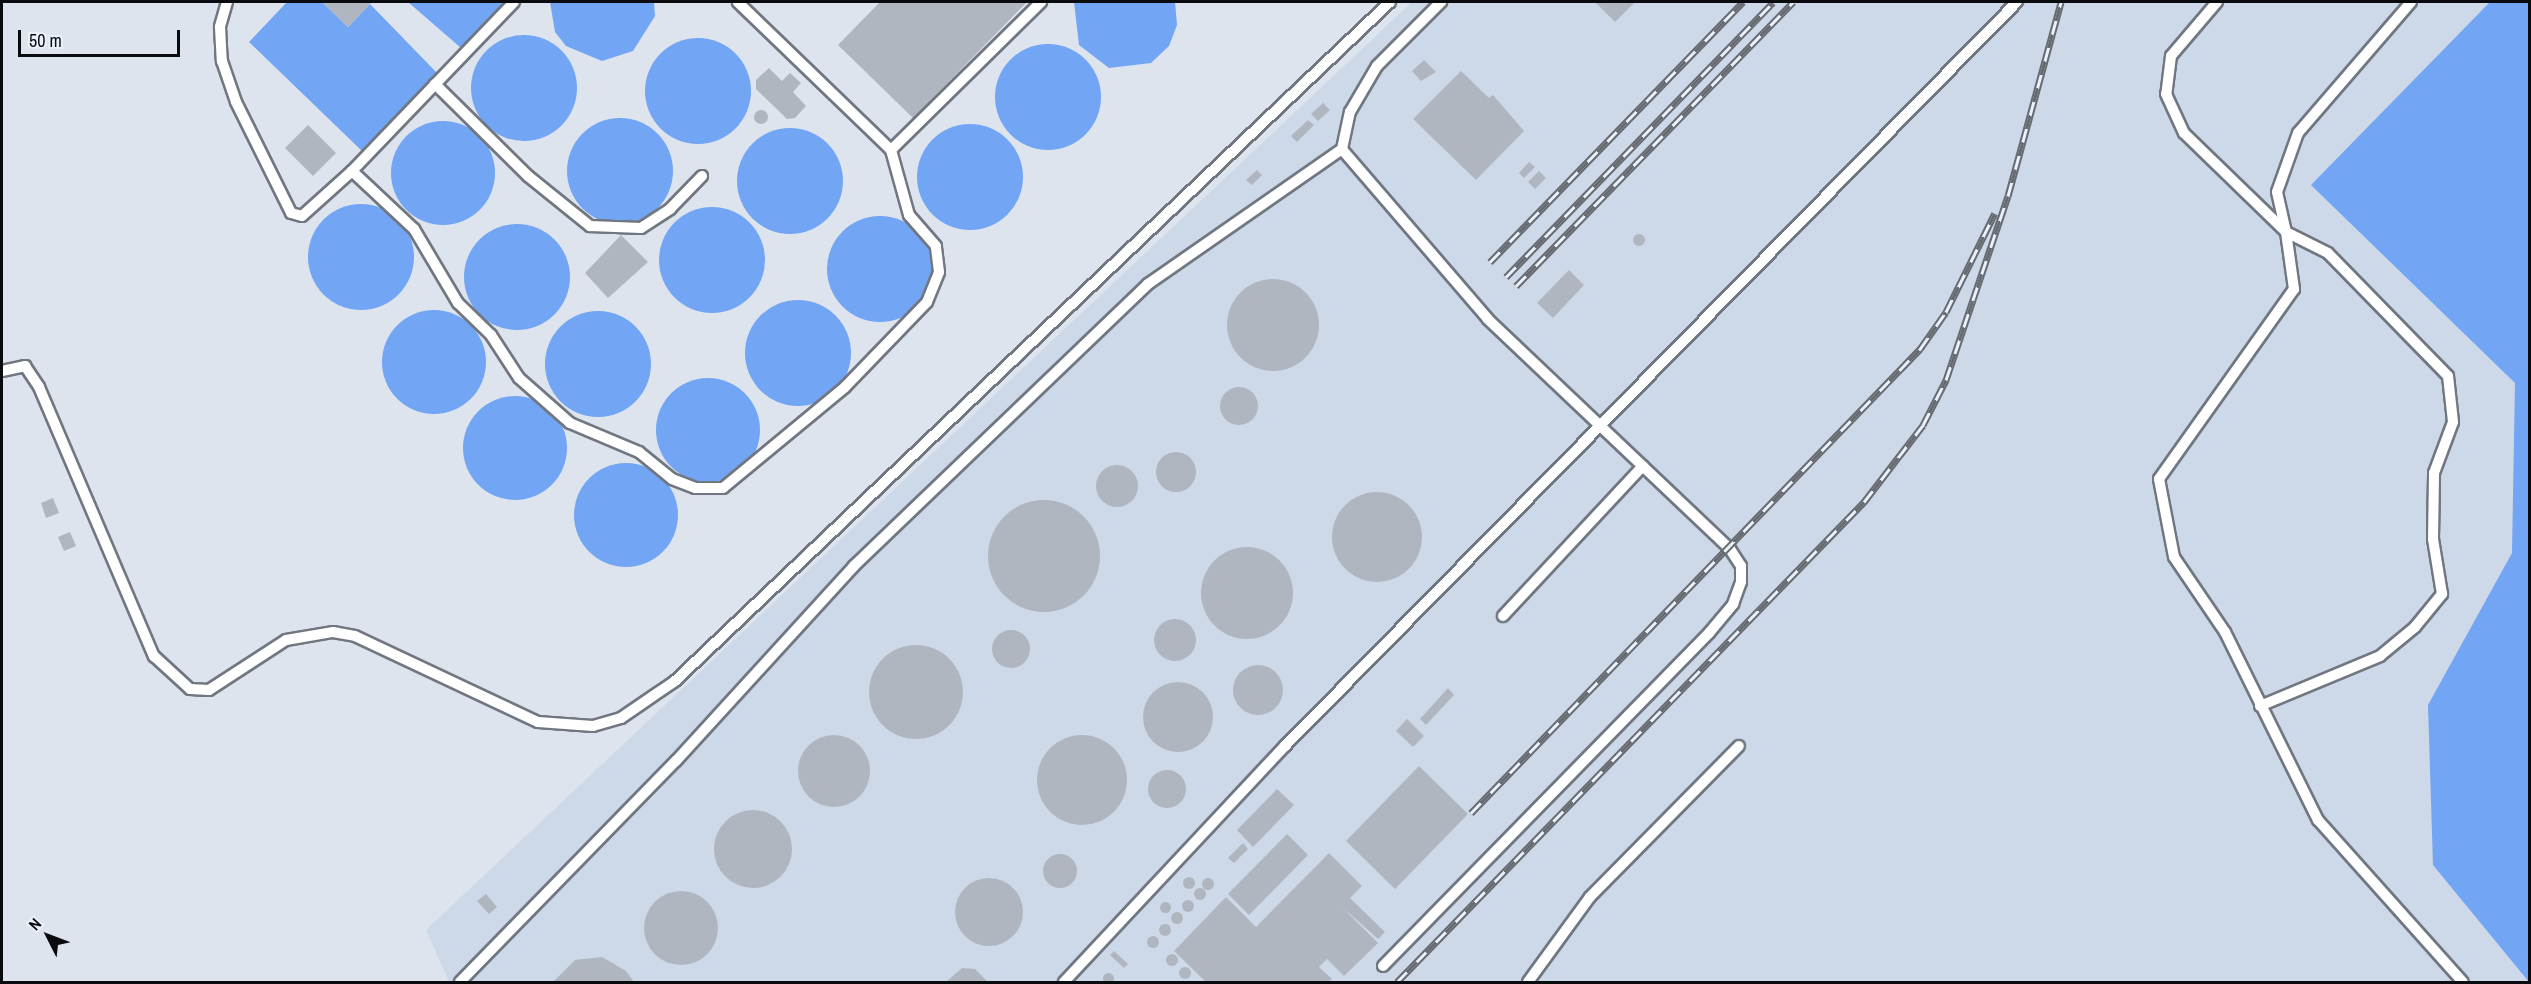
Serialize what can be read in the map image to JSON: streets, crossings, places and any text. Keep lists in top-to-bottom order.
{
  "scale_bar": "50 m",
  "north": "top left"
}
